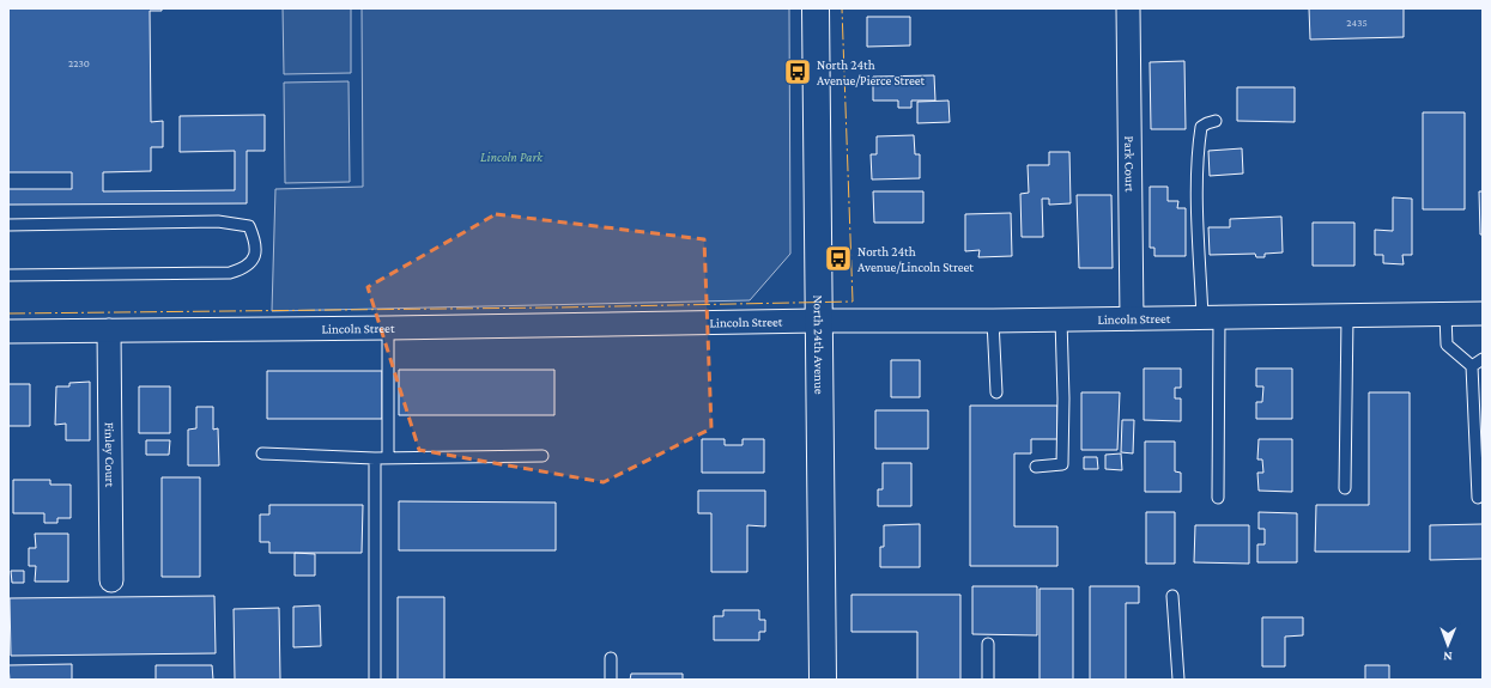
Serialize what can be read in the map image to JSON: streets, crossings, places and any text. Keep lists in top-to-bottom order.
{
  "streets": {
    "street": [
      "Park Court",
      "Lincoln Street",
      "North 24th Avenue",
      "Finley Court"
    ]
  },
  "crossings": [
    ["Park Court", "Lincoln Street"],
    ["Lincoln Street", "North 24th Avenue"],
    ["Lincoln Street", "Finley Court"]
  ],
  "parks": ["Lincoln Park"],
  "places": {
    "bus stop": ["North 24th Avenue/Pierce Street", "North 24th Avenue/Lincoln Street"]
  },
  "house_numbers": ["2435", "2230"],
  "north": "bottom"
}
